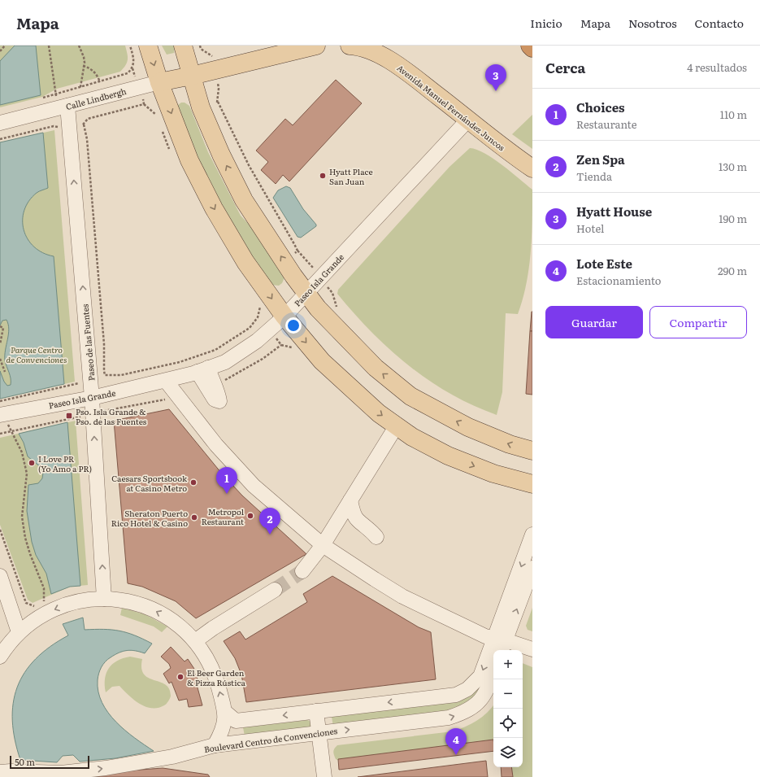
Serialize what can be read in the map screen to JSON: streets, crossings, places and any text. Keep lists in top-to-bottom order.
{
  "streets": {
    "main road": ["Calle Lindbergh", "Avenida Manuel Fernández Juncos"],
    "street": ["Paseo Isla Grande", "Paseo de las Fuentes", "Boulevard Centro de Convenciones"]
  },
  "crossings": [
    ["Calle Lindbergh", "Paseo de las Fuentes"],
    ["Avenida Manuel Fernández Juncos", "Paseo Isla Grande"],
    ["Paseo Isla Grande", "Paseo de las Fuentes"]
  ],
  "one_way": ["Paseo de las Fuentes"],
  "parks": ["Parque Centro de Convenciones"],
  "places": {
    "other": [
      "Hyatt Place San Juan",
      "I Love PR (Yo Amo a PR)",
      "Caesars Sportsbook at Casino Metro",
      "Metropol Restaurant",
      "Sheraton Puerto Rico Hotel & Casino",
      "El Beer Garden & Pizza Rústica"
    ],
    "transit": ["Pso. Isla Grande & Pso. de las Fuentes"]
  },
  "scale_bar": "50 m",
  "page": {
    "header": "Mapa",
    "nav": [
      "Inicio",
      "Mapa",
      "Nosotros",
      "Contacto"
    ],
    "heading": ["Cerca", "4 resultados"],
    "pins": [
      "3",
      "1",
      "2",
      "4"
    ],
    "list": [
      {
        "mark": "1",
        "name": "Choices",
        "note": "Restaurante",
        "value": "110 m"
      },
      {
        "mark": "2",
        "name": "Zen Spa",
        "note": "Tienda",
        "value": "130 m"
      },
      {
        "mark": "3",
        "name": "Hyatt House",
        "note": "Hotel",
        "value": "190 m"
      },
      {
        "mark": "4",
        "name": "Lote Este",
        "note": "Estacionamiento",
        "value": "290 m"
      }
    ],
    "buttons": ["Guardar", "Compartir"],
    "map_buttons": ["+", "−"],
    "scale": "50 m"
  }
}
